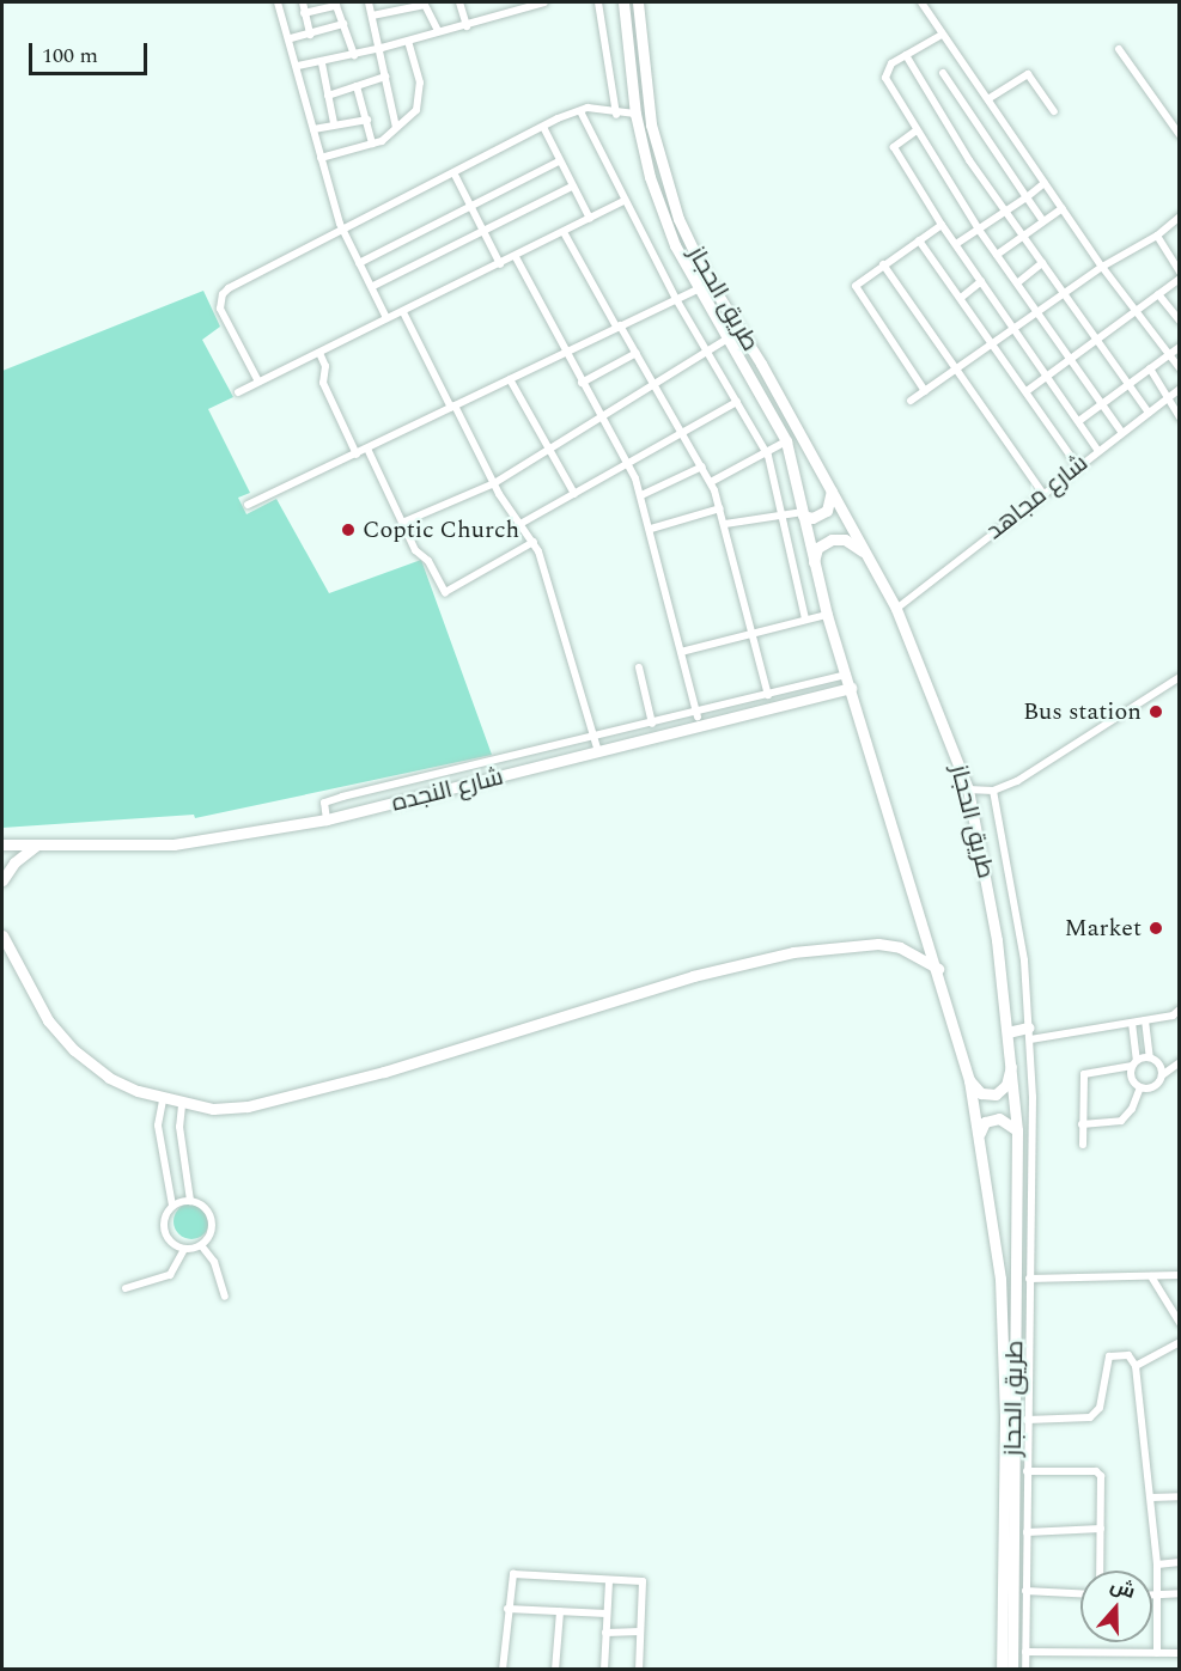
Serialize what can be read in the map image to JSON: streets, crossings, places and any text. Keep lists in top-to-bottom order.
{
  "streets": {
    "main road": ["طريق الحجاز", "شارع النجده"],
    "street": ["شارع مجاهد"]
  },
  "crossings": [
    ["طريق الحجاز", "شارع مجاهد"],
    ["طريق الحجاز", "شارع النجده"]
  ],
  "places": ["Coptic Church", "Bus station", "Market"],
  "scale_bar": "100 m",
  "north": "top"
}
